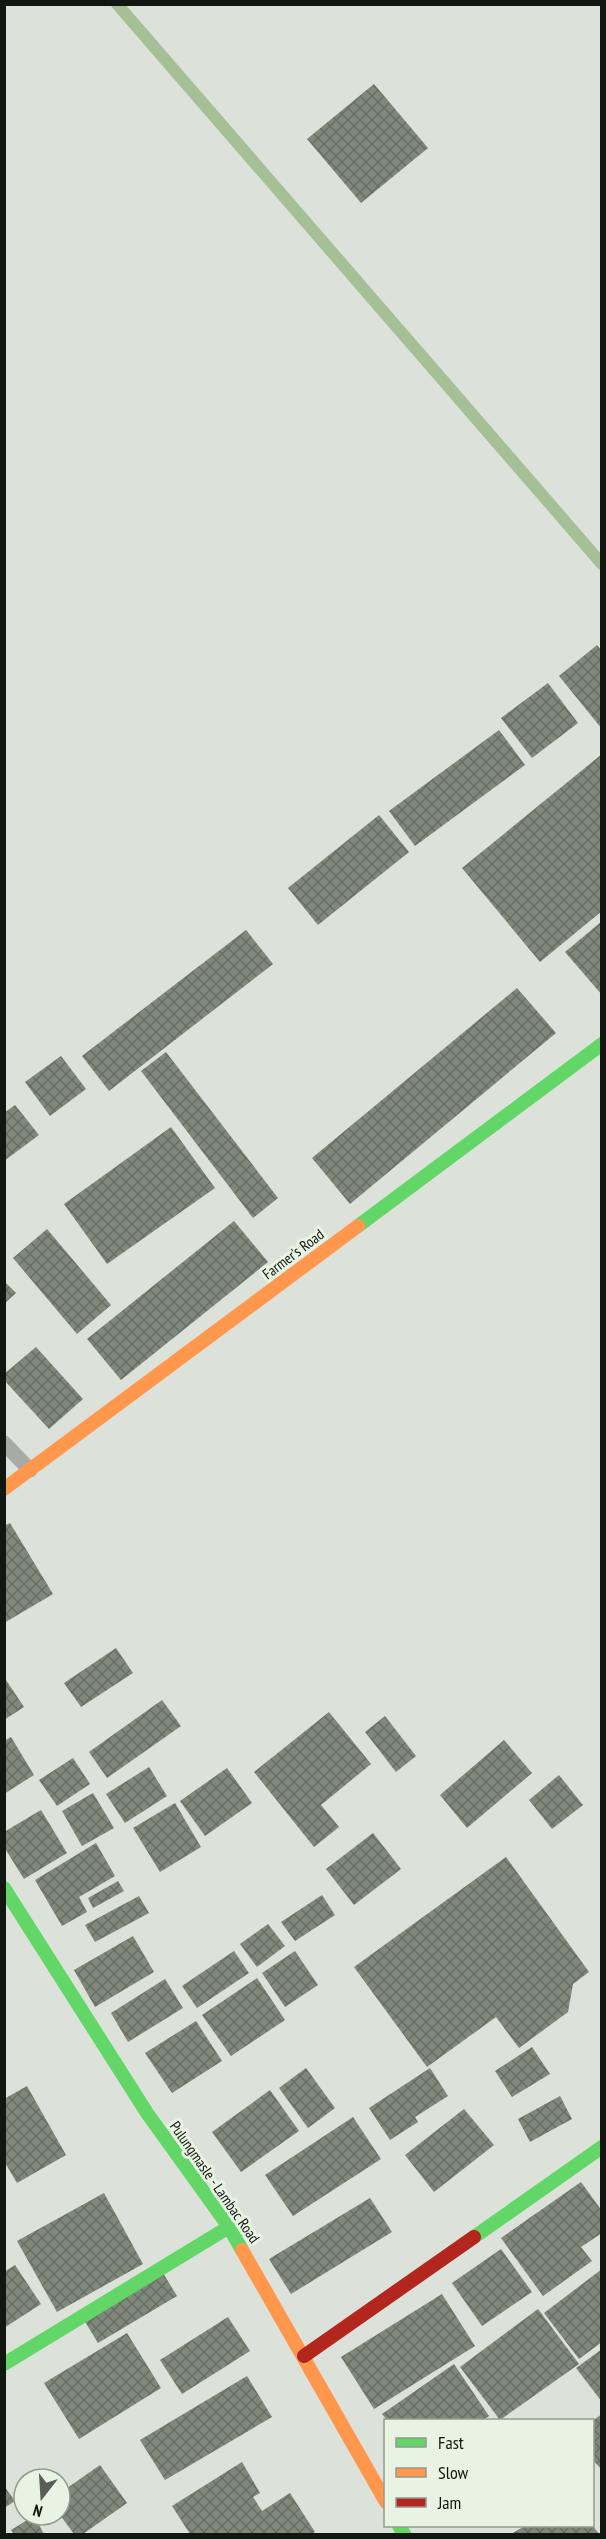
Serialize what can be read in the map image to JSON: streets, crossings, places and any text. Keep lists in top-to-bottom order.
{
  "streets": {
    "street": ["Farmer's Road", "Pulungmasle - Lambac Road"]
  },
  "legend": ["Fast", "Slow", "Jam"],
  "north": "bottom"
}
